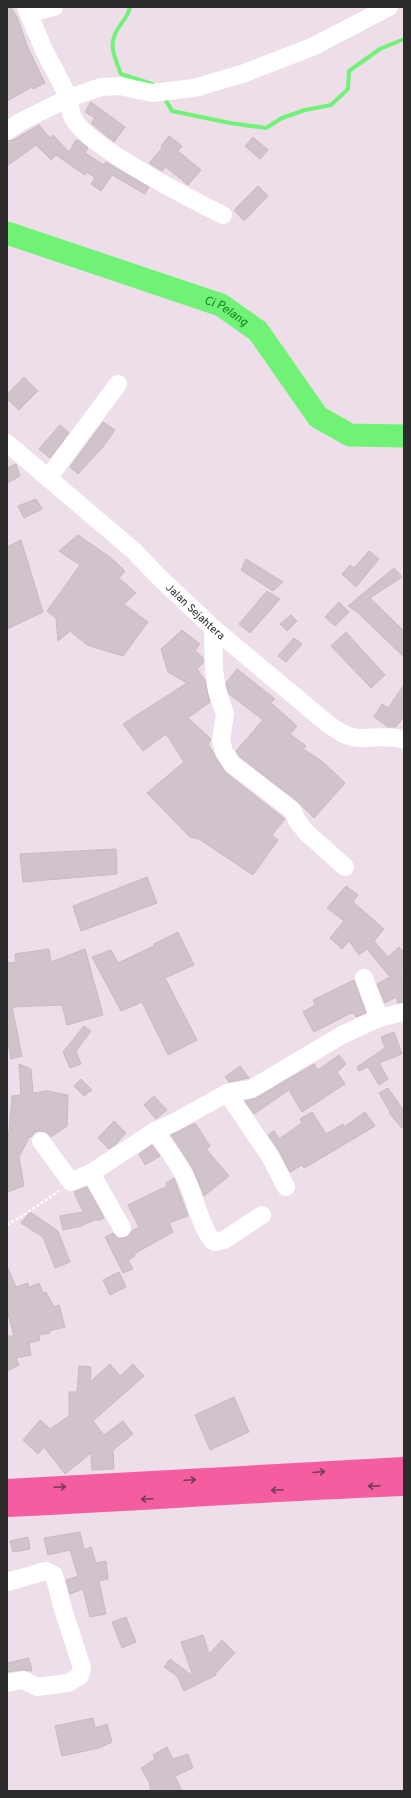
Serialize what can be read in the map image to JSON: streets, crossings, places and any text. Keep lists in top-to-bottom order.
{
  "streets": {
    "street": ["Jalan Sejahtera"]
  },
  "water": ["Ci Pelang"]
}
